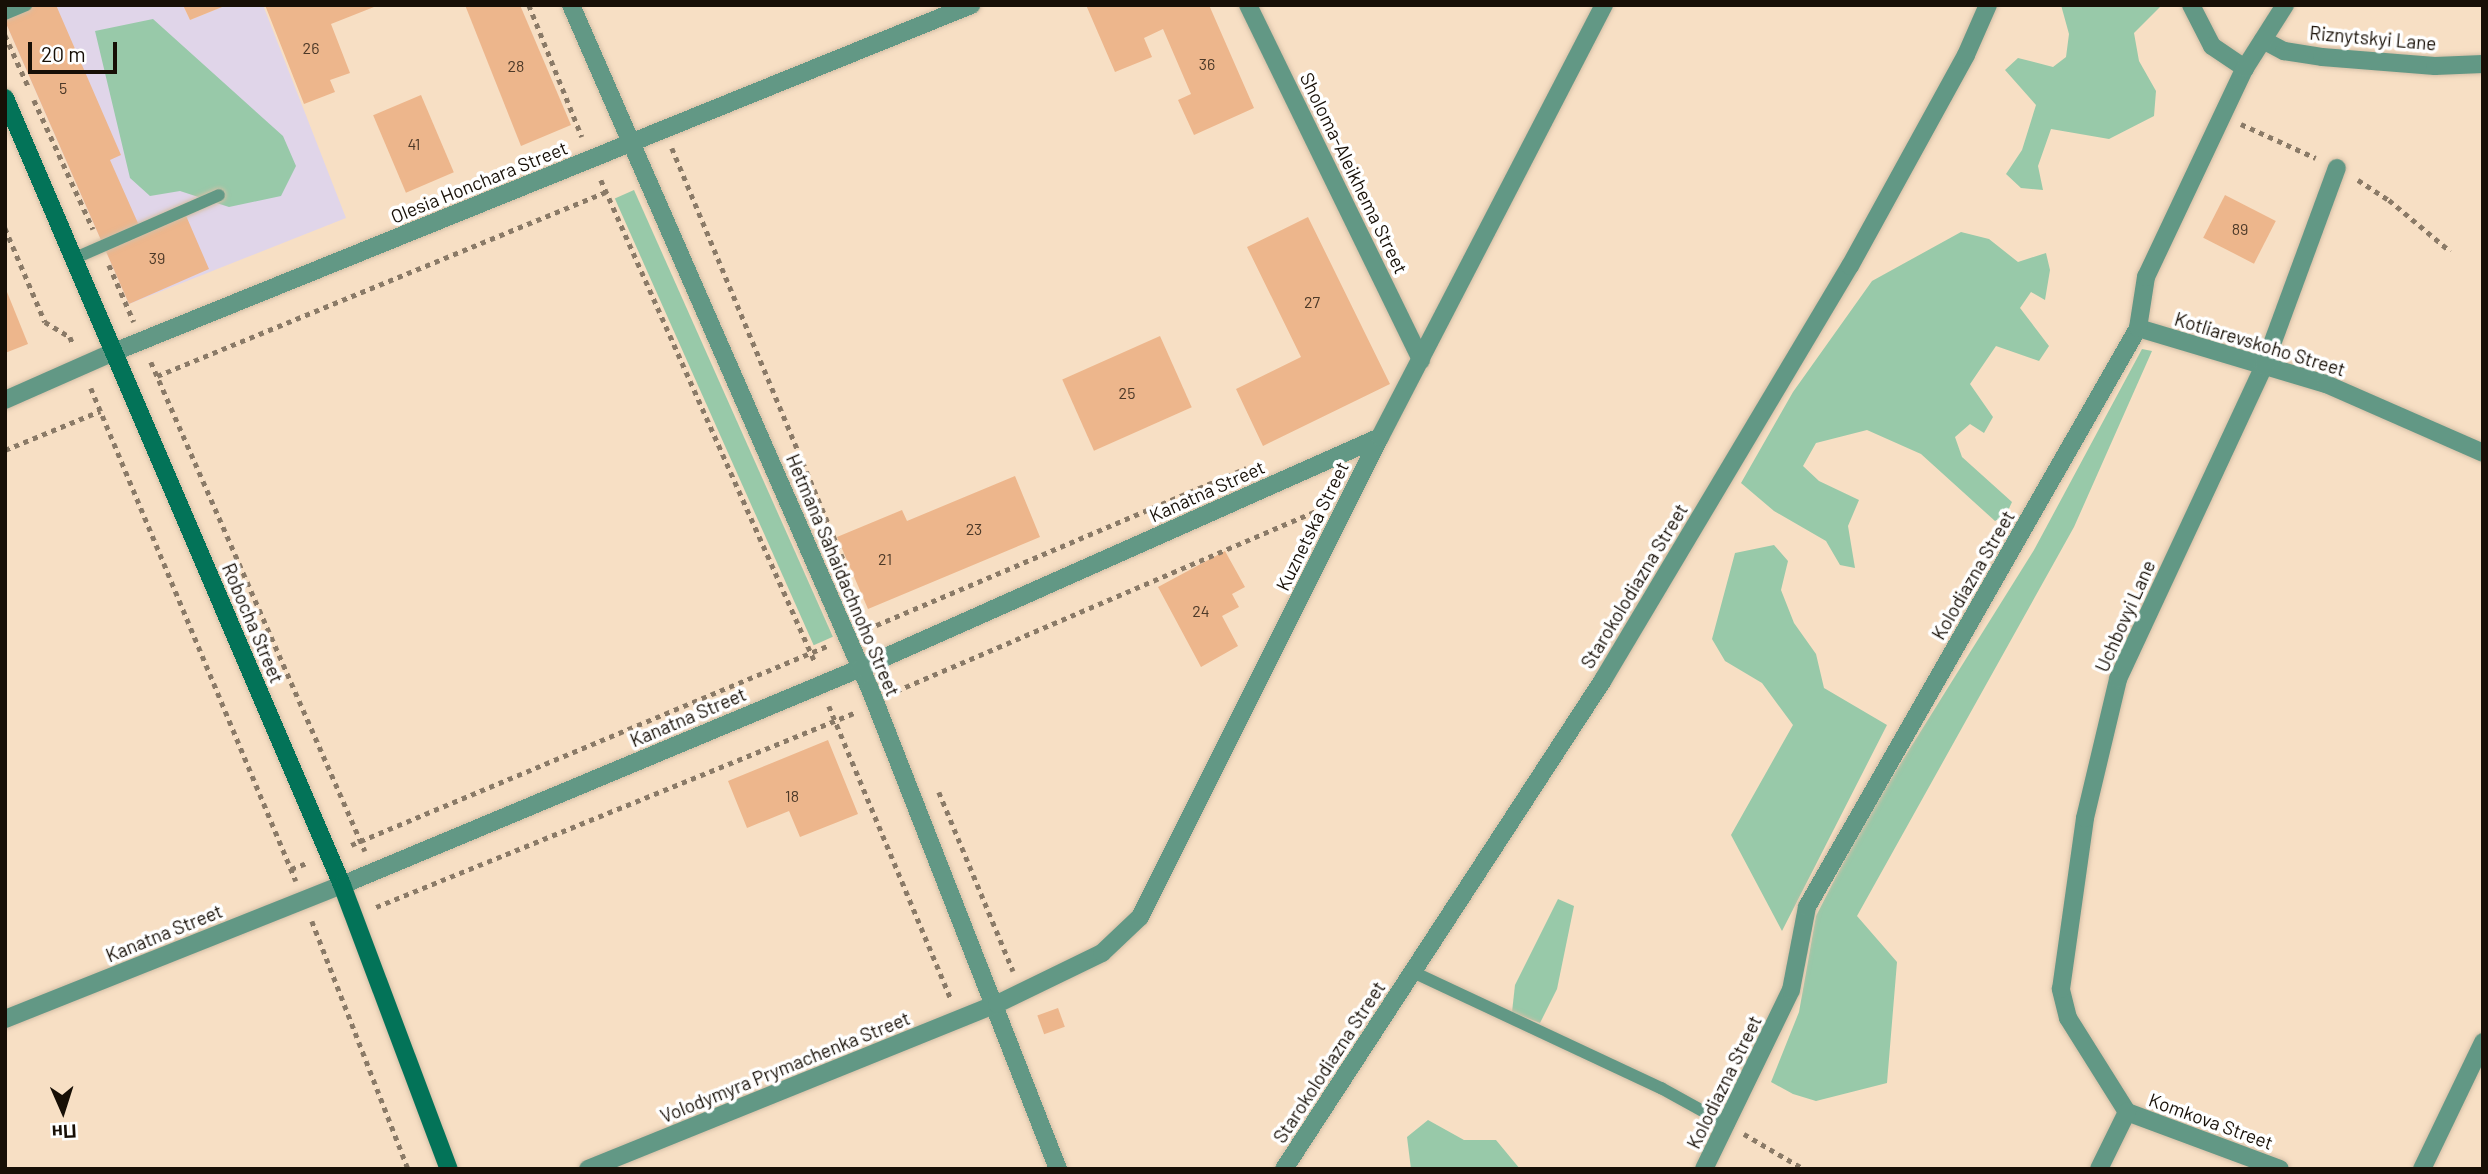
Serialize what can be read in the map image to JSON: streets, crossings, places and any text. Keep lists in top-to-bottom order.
{
  "streets": {
    "street": [
      "Riznytskyi Lane",
      "Sholoma-Aleikhema Street",
      "Olesia Honchara Street",
      "Kotliarevskoho Street",
      "Kanatna Street",
      "Kuznetska Street",
      "Hetmana Sahaidachnoho Street",
      "Kolodiazna Street",
      "Starokolodiazna Street",
      "Uchbovyi Lane",
      "Robocha Street",
      "Volodymyra Prymachenka Street",
      "Komkova Street"
    ]
  },
  "crossings": [
    ["Riznytskyi Lane", "Kolodiazna Street"],
    ["Sholoma-Aleikhema Street", "Kuznetska Street"],
    ["Olesia Honchara Street", "Hetmana Sahaidachnoho Street"],
    ["Olesia Honchara Street", "Robocha Street"],
    ["Kotliarevskoho Street", "Kolodiazna Street"],
    ["Kotliarevskoho Street", "Uchbovyi Lane"],
    ["Kanatna Street", "Kuznetska Street"],
    ["Kanatna Street", "Hetmana Sahaidachnoho Street"],
    ["Kanatna Street", "Robocha Street"],
    ["Kuznetska Street", "Hetmana Sahaidachnoho Street"],
    ["Kuznetska Street", "Volodymyra Prymachenka Street"],
    ["Hetmana Sahaidachnoho Street", "Volodymyra Prymachenka Street"],
    ["Uchbovyi Lane", "Komkova Street"]
  ],
  "house_numbers": [
    "26",
    "36",
    "28",
    "5",
    "41",
    "89",
    "39",
    "27",
    "25",
    "23",
    "21",
    "24",
    "18"
  ],
  "scale_bar": "20 m",
  "north": "bottom"
}
